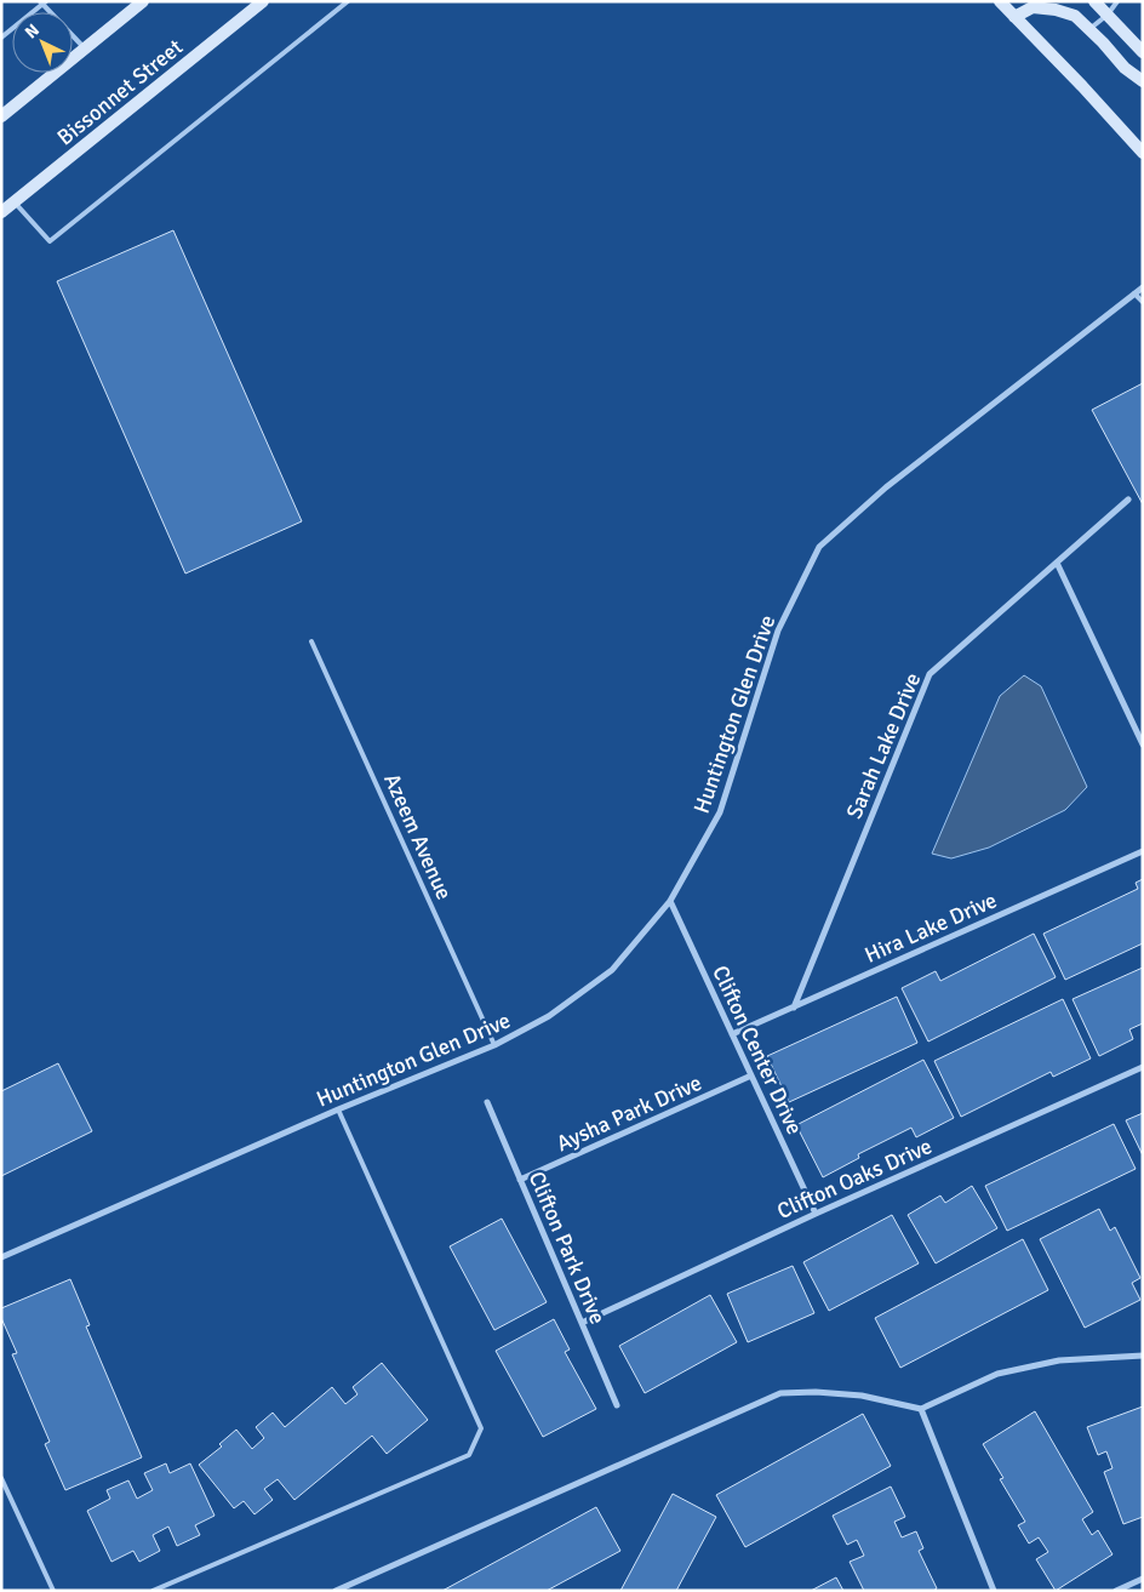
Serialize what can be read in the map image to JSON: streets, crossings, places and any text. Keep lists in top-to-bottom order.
{
  "streets": {
    "main road": ["Bissonnet Street"],
    "street": [
      "Huntington Glen Drive",
      "Sarah Lake Drive",
      "Hira Lake Drive",
      "Clifton Center Drive",
      "Aysha Park Drive",
      "Clifton Oaks Drive",
      "Clifton Park Drive"
    ],
    "lane": ["Azeem Avenue"]
  },
  "crossings": [
    ["Huntington Glen Drive", "Azeem Avenue"],
    ["Huntington Glen Drive", "Clifton Center Drive"],
    ["Sarah Lake Drive", "Hira Lake Drive"],
    ["Hira Lake Drive", "Clifton Center Drive"],
    ["Clifton Center Drive", "Aysha Park Drive"],
    ["Clifton Center Drive", "Clifton Oaks Drive"],
    ["Aysha Park Drive", "Clifton Park Drive"],
    ["Clifton Oaks Drive", "Clifton Park Drive"]
  ],
  "north": "top left"
}
